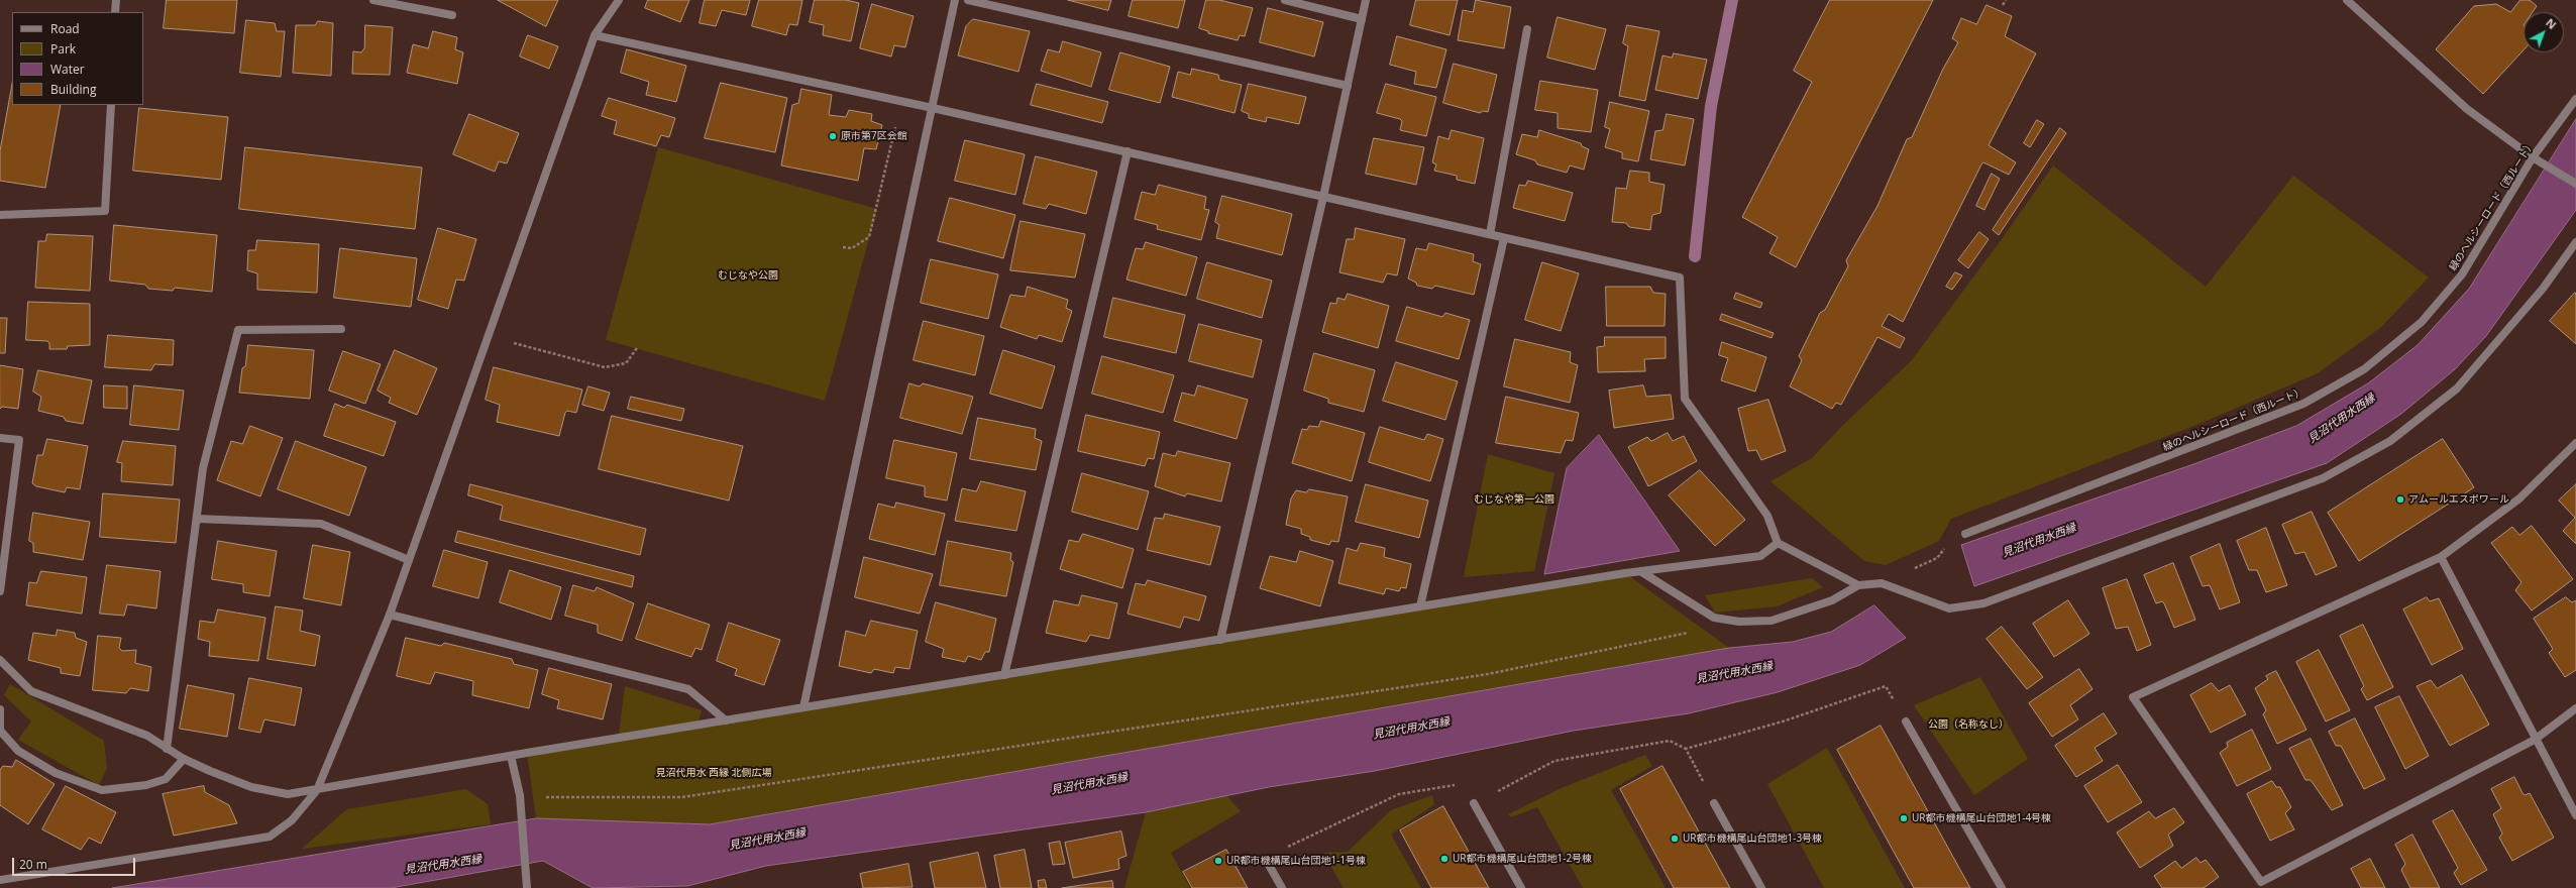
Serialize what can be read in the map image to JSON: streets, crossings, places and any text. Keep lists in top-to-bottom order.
{
  "streets": {
    "street": ["緑のヘルシーロード（西ルート）"]
  },
  "water": ["見沼代用水西縁"],
  "parks": [
    "むじなや公園",
    "むじなや第一公園",
    "公園（名称なし）",
    "見沼代用水 西縁 北側広場"
  ],
  "places": [
    "原市第7区会館",
    "アムールエスポワール",
    "UR都市機構尾山台団地1-4号棟",
    "UR都市機構尾山台団地1-3号棟",
    "UR都市機構尾山台団地1-2号棟",
    "UR都市機構尾山台団地1-1号棟"
  ],
  "legend": [
    "Road",
    "Park",
    "Water",
    "Building"
  ],
  "scale_bar": "20 m",
  "north": "top right"
}
